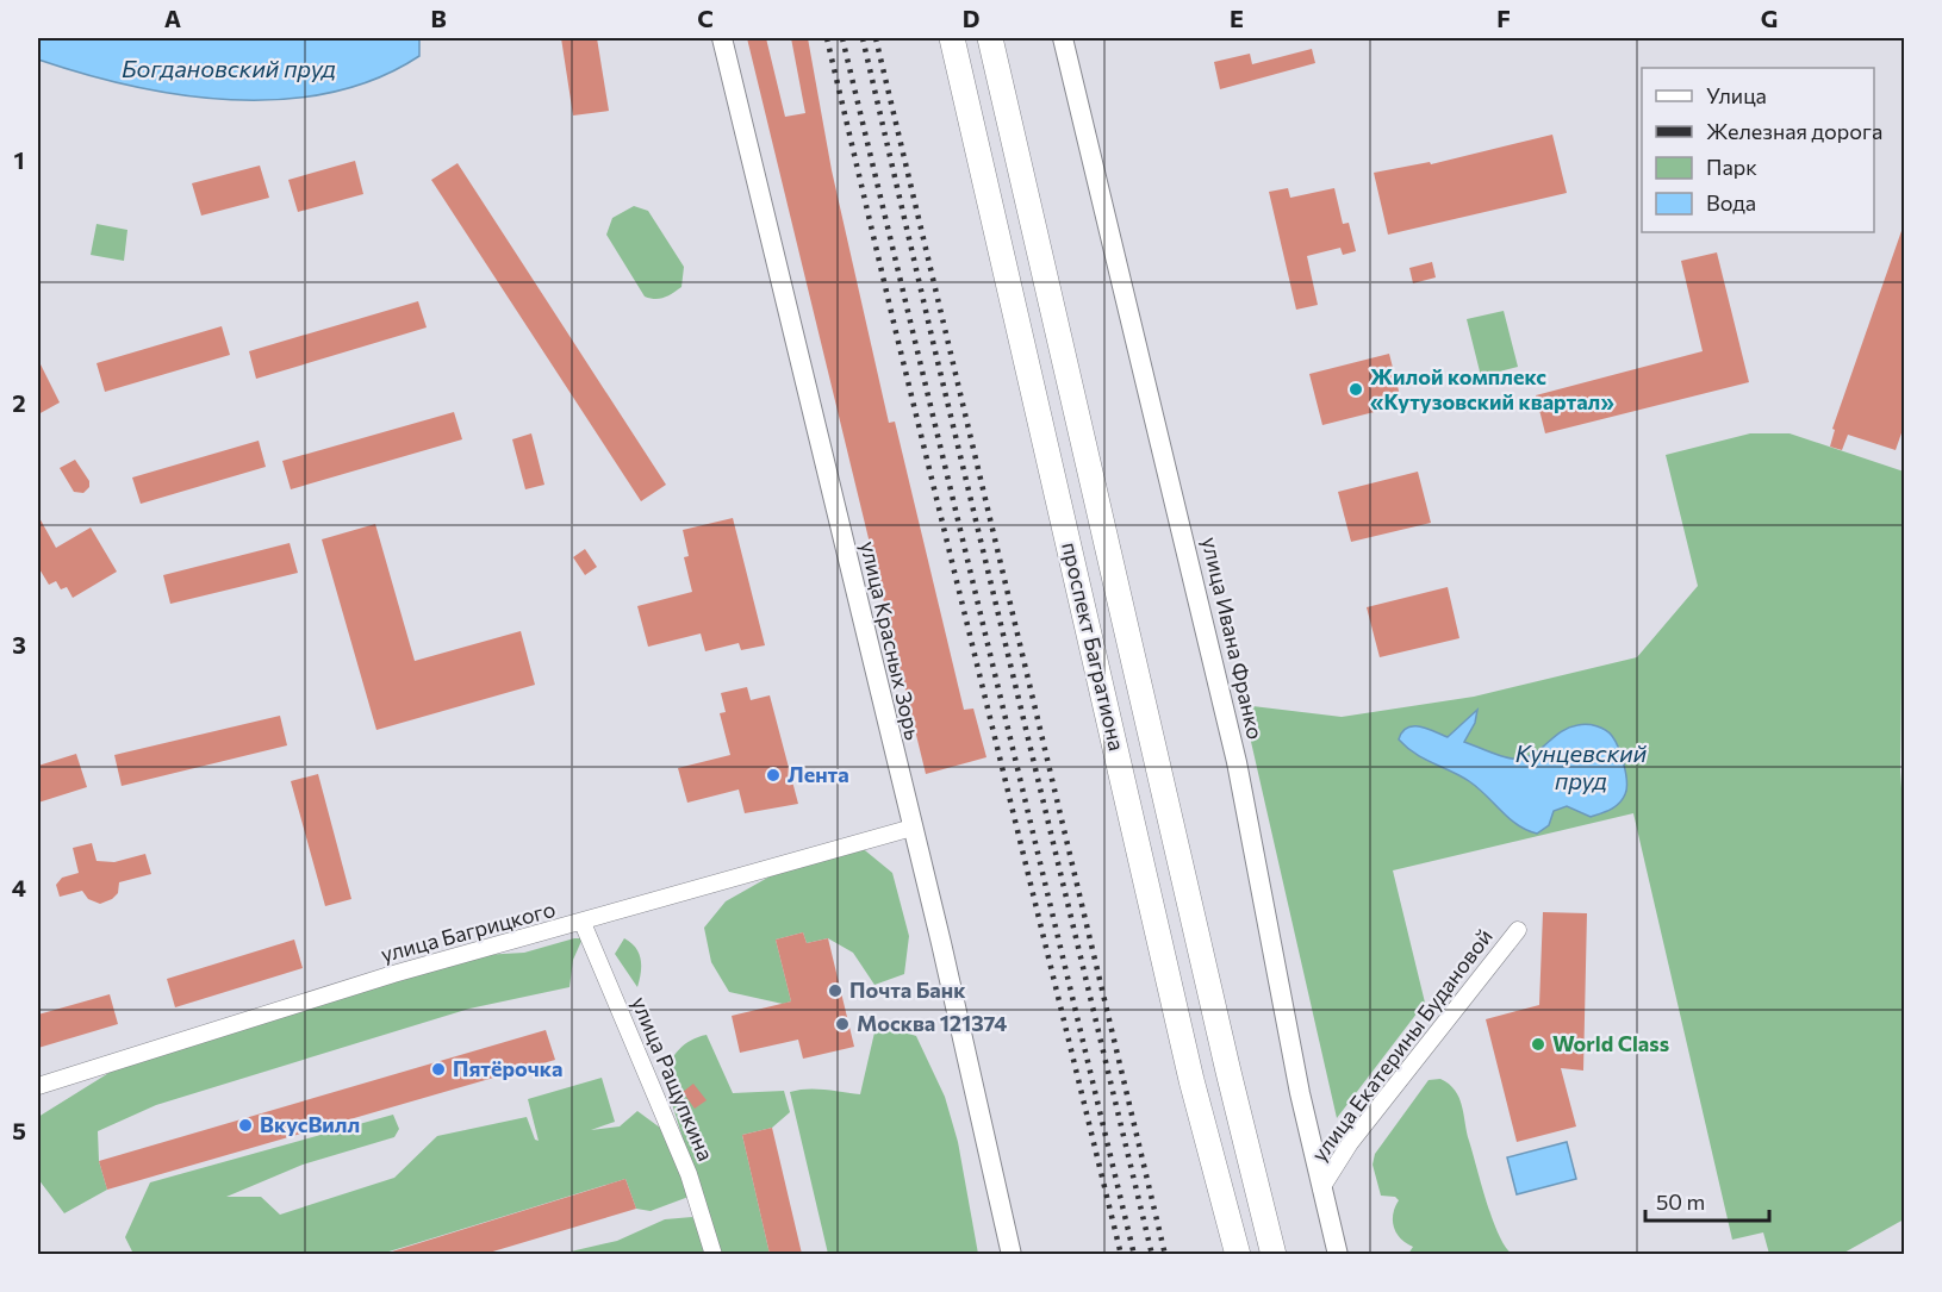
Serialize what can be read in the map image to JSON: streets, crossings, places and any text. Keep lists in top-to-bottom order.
{
  "streets": {
    "main road": ["проспект Багратиона"],
    "street": [
      "улица Ивана Франко",
      "улица Красных Зорь",
      "улица Багрицкого",
      "улица Екатерины Будановой",
      "улица Ращупкина"
    ]
  },
  "crossings": [
    ["улица Ивана Франко", "улица Екатерины Будановой"],
    ["улица Красных Зорь", "улица Багрицкого"],
    ["улица Багрицкого", "улица Ращупкина"]
  ],
  "water": ["Богдановский пруд", "Кунцевский пруд"],
  "places": [
    "Жилой комплекс «Кутузовский квартал»",
    "Лента",
    "Почта Банк",
    "Москва 121374",
    "World Class",
    "Пятёрочка",
    "ВкусВилл"
  ],
  "legend": [
    "Улица",
    "Железная дорога",
    "Парк",
    "Вода"
  ],
  "scale_bar": "50 m",
  "grid": {
    "columns": [
      "A",
      "B",
      "C",
      "D",
      "E",
      "F",
      "G"
    ],
    "rows": [
      "1",
      "2",
      "3",
      "4",
      "5"
    ]
  }
}
